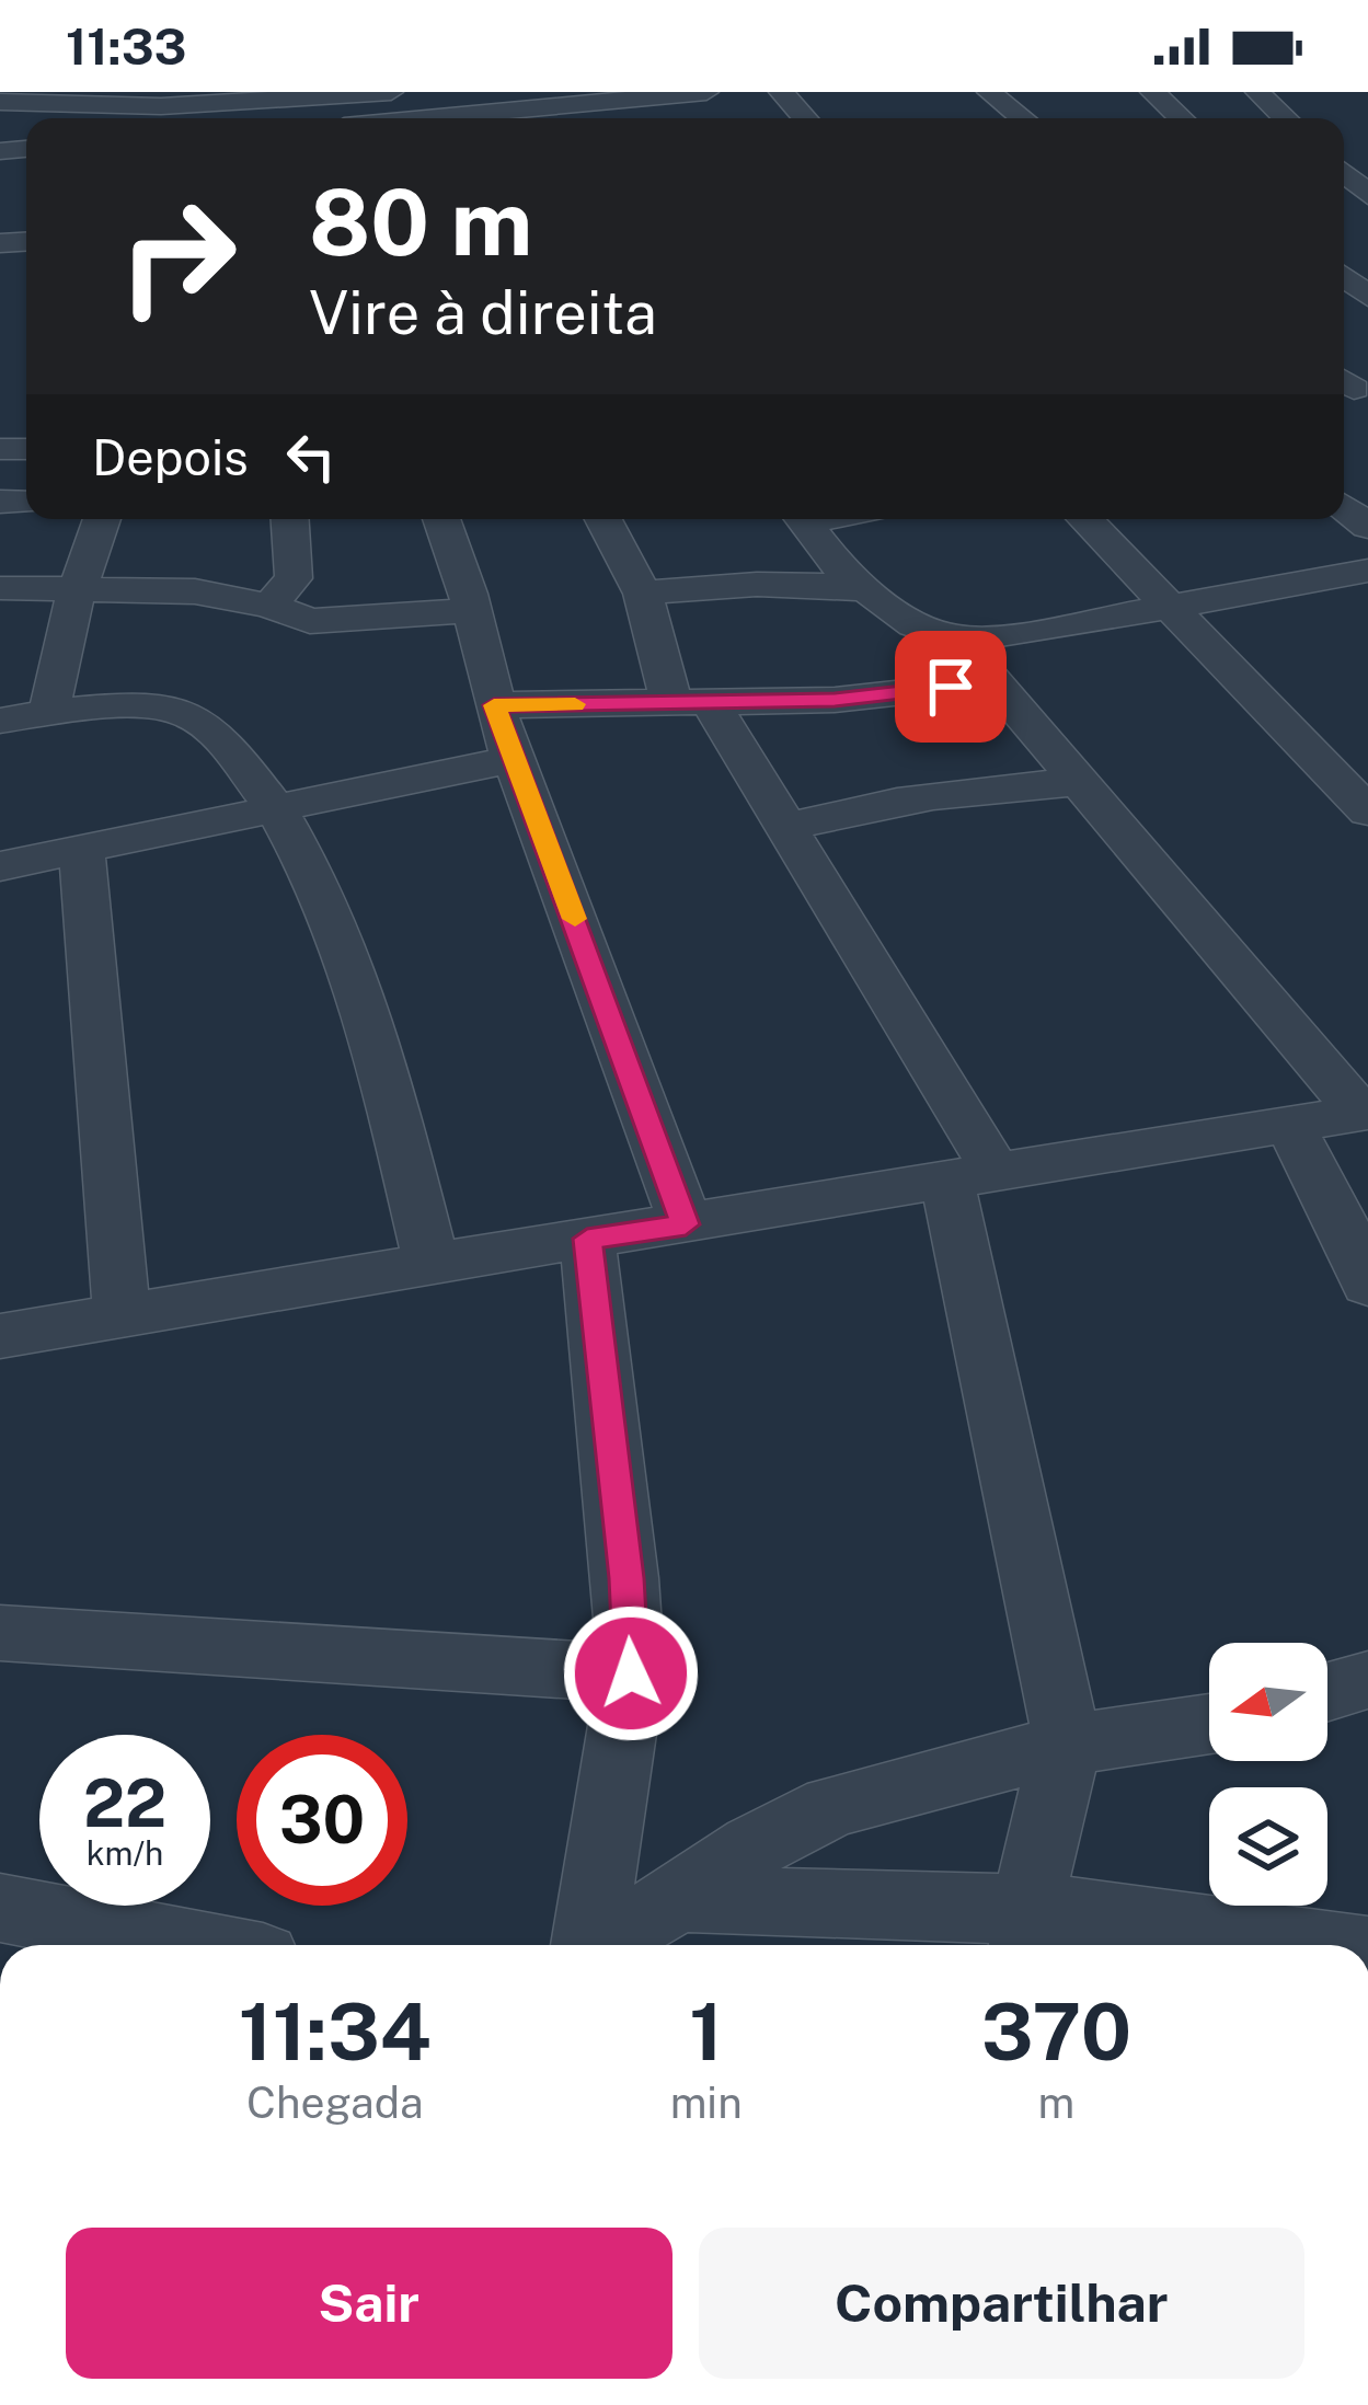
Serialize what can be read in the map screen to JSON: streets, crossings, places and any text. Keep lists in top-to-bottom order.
{
  "north": "left",
  "page": {
    "status": "11:33",
    "turn": ["80 m", "Vire à direita"],
    "then": "Depois",
    "speed": "22 km/h",
    "limit": "30",
    "eta": [
      "11:34",
      "Chegada",
      "1",
      "min",
      "370",
      "m"
    ],
    "buttons": ["Sair", "Compartilhar"]
  }
}
